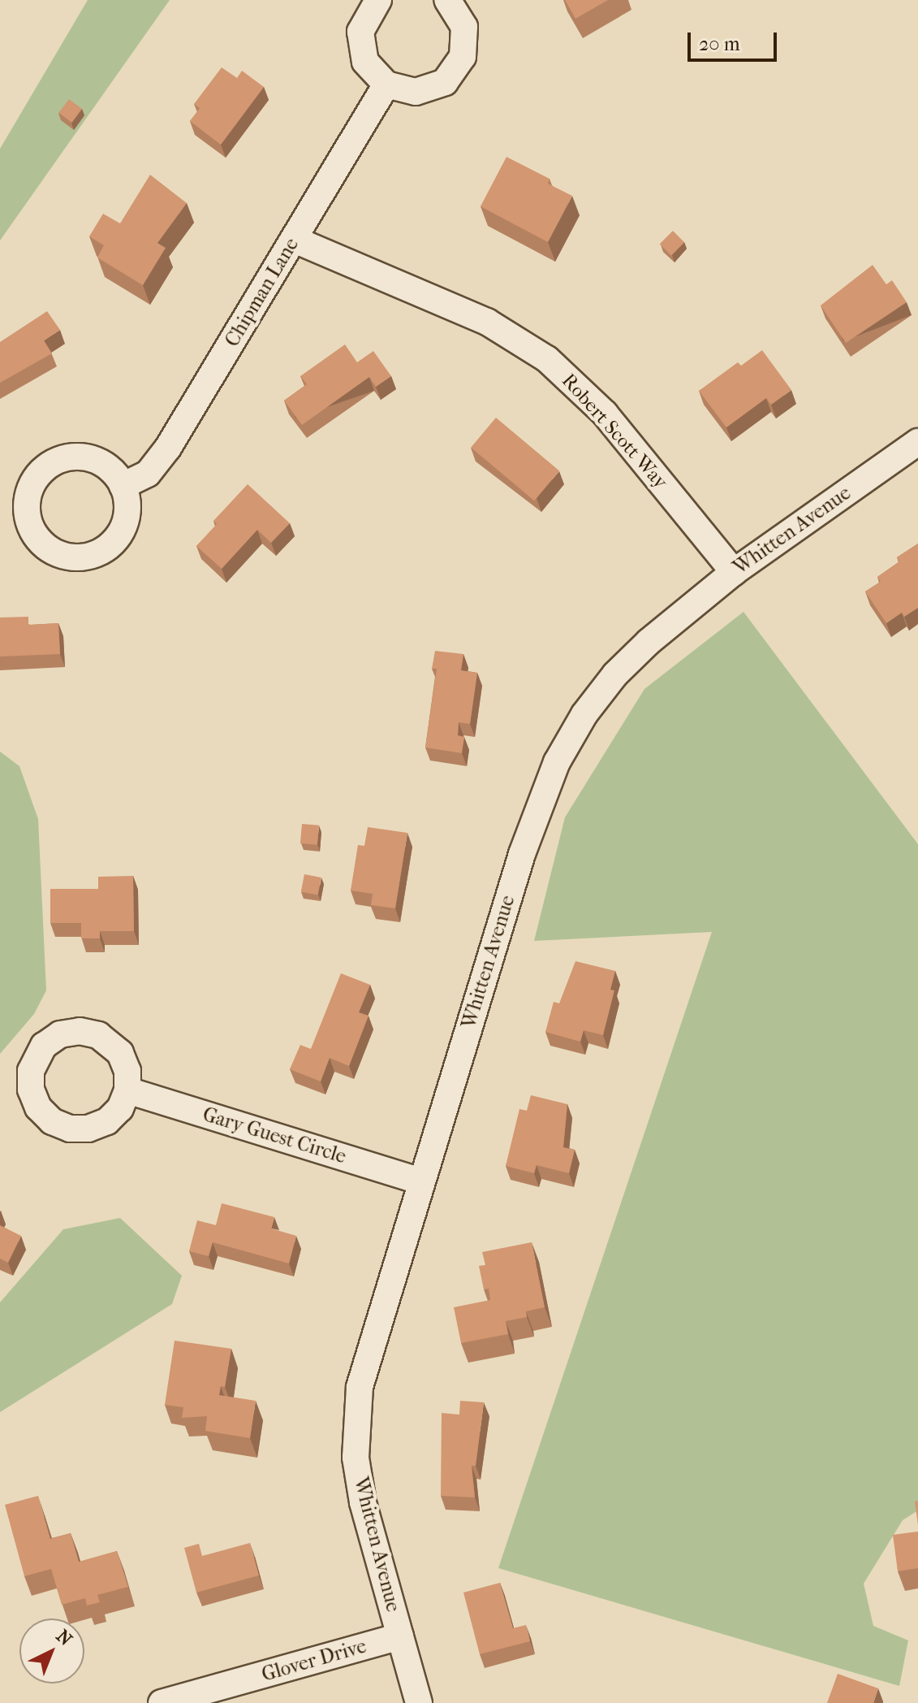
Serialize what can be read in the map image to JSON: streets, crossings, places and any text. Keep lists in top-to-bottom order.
{
  "streets": {
    "street": [
      "Chipman Lane",
      "Robert Scott Way",
      "Whitten Avenue",
      "Gary Guest Circle",
      "Glover Drive"
    ]
  },
  "crossings": [
    ["Chipman Lane", "Robert Scott Way"],
    ["Robert Scott Way", "Whitten Avenue"],
    ["Whitten Avenue", "Gary Guest Circle"],
    ["Whitten Avenue", "Glover Drive"]
  ],
  "scale_bar": "20 m",
  "north": "top right"
}
